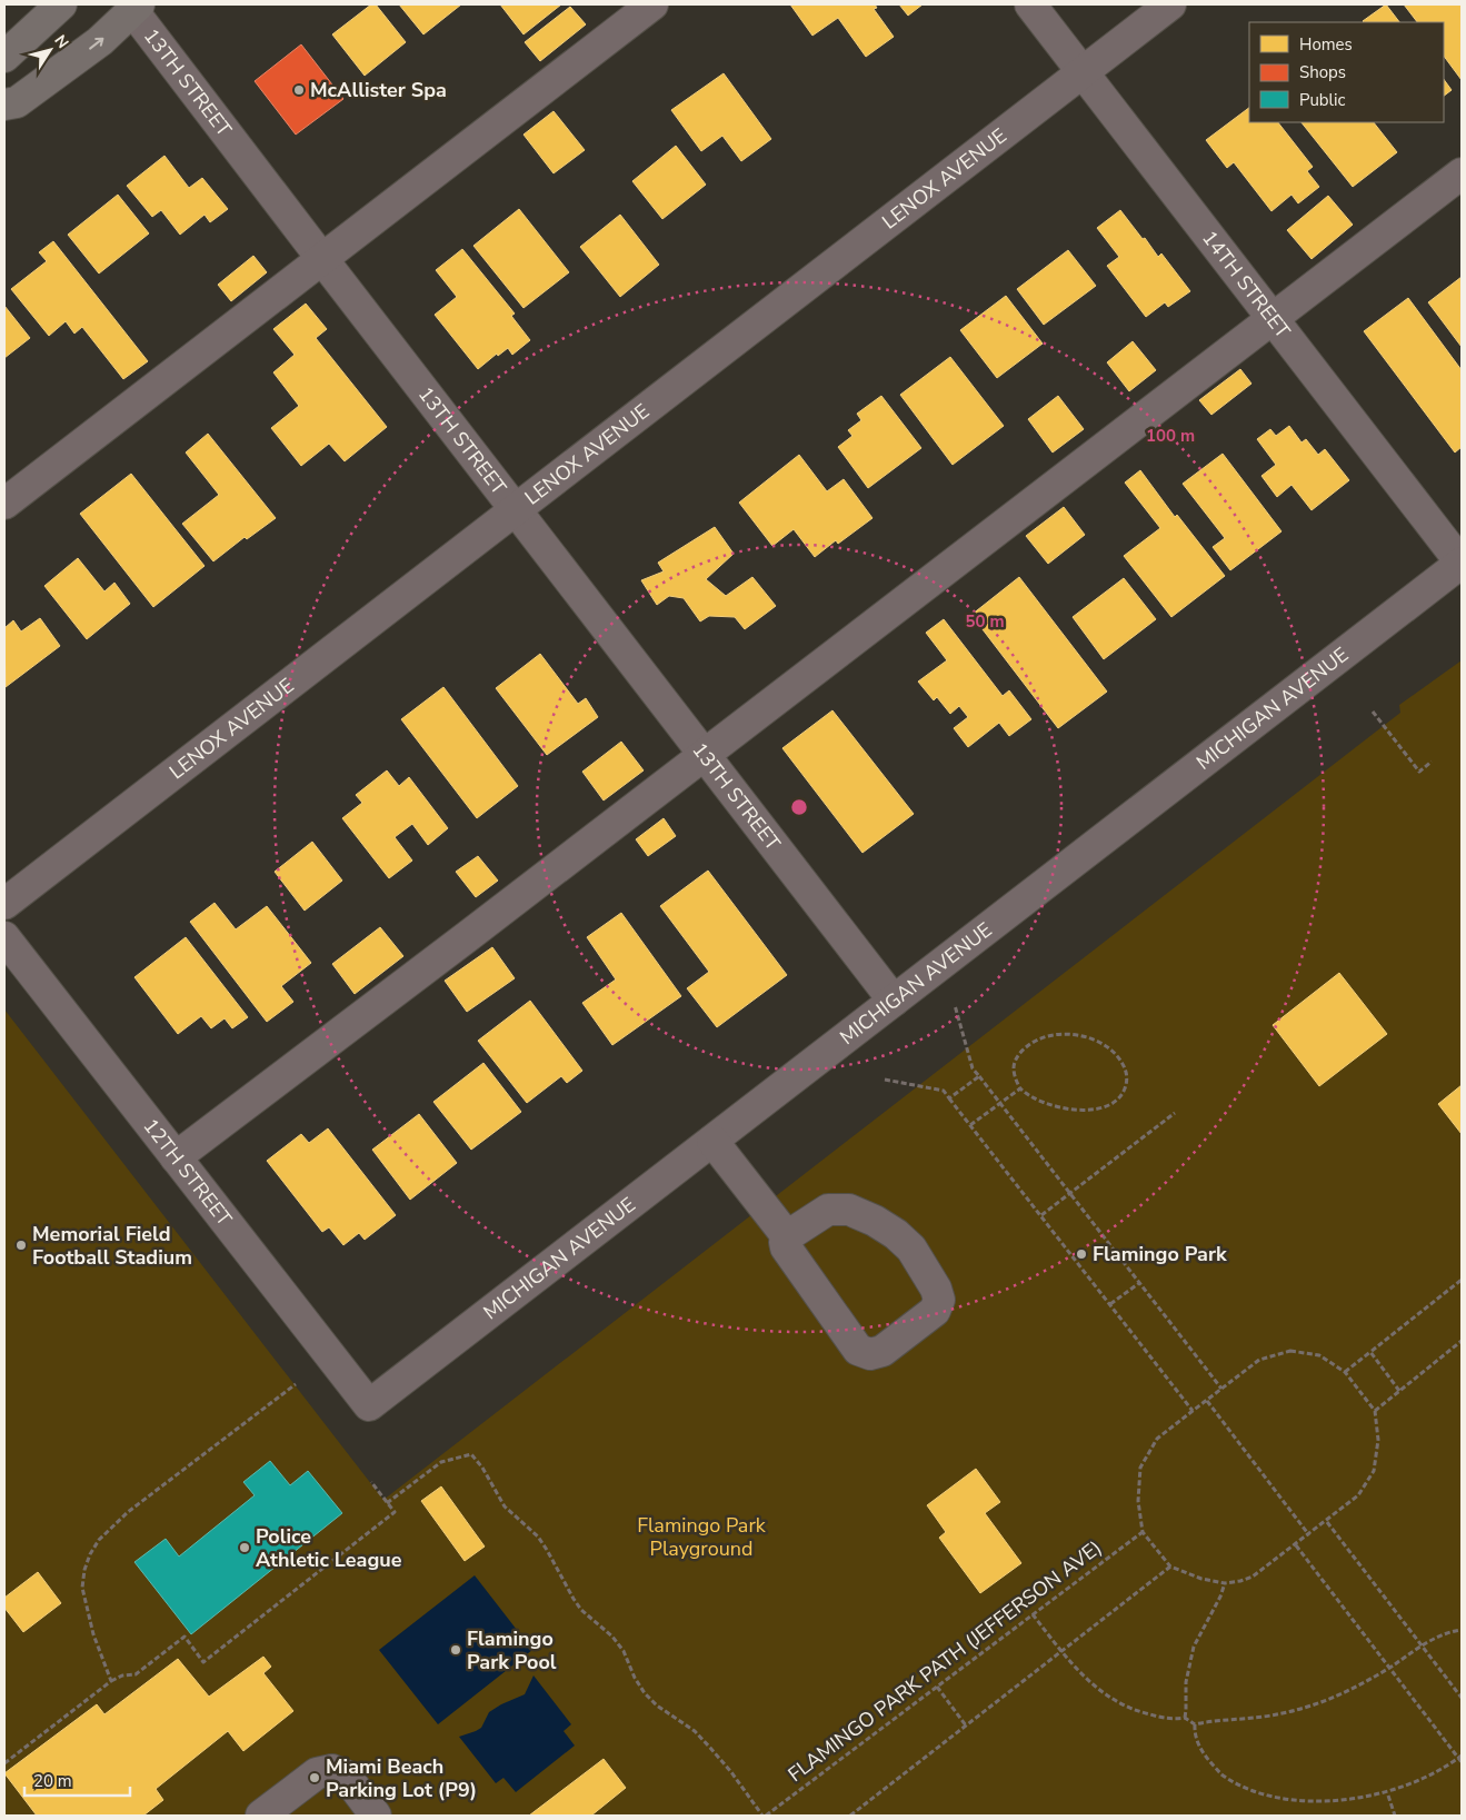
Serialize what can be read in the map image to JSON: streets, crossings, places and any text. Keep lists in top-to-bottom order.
{
  "streets": {
    "street": [
      "13TH STREET",
      "LENOX AVENUE",
      "14TH STREET",
      "MICHIGAN AVENUE",
      "12TH STREET"
    ],
    "path": ["FLAMINGO PARK PATH (JEFFERSON AVE)"]
  },
  "crossings": [
    ["13TH STREET", "LENOX AVENUE"],
    ["13TH STREET", "MICHIGAN AVENUE"],
    ["LENOX AVENUE", "14TH STREET"],
    ["14TH STREET", "MICHIGAN AVENUE"],
    ["MICHIGAN AVENUE", "12TH STREET"]
  ],
  "parks": ["Flamingo Park Playground"],
  "places": [
    "McAllister Spa",
    "Memorial Field Football Stadium",
    "Flamingo Park",
    "Police Athletic League",
    "Flamingo Park Pool",
    "Miami Beach Parking Lot (P9)"
  ],
  "legend": ["Homes", "Shops", "Public"],
  "scale_bar": "20 m",
  "north": "top right",
  "rings": ["100 m", "50 m"]
}
